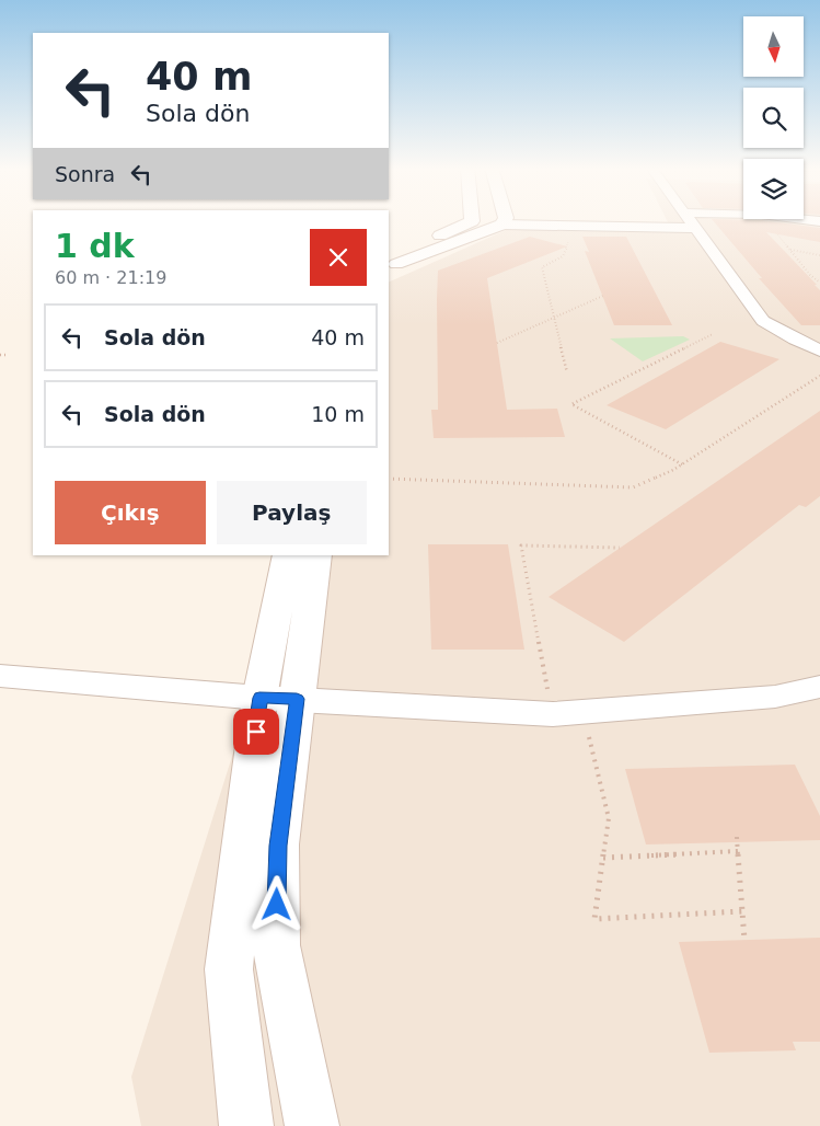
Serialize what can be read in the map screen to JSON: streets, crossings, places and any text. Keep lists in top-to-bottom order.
{
  "north": "bottom",
  "page": {
    "turn": ["40 m", "Sola dön"],
    "then": "Sonra",
    "heading": ["1 dk", "60 m · 21:19"],
    "list": [
      {
        "name": "Sola dön",
        "value": "40 m"
      },
      {
        "name": "Sola dön",
        "value": "10 m"
      }
    ],
    "buttons": ["Çıkış", "Paylaş"]
  }
}
